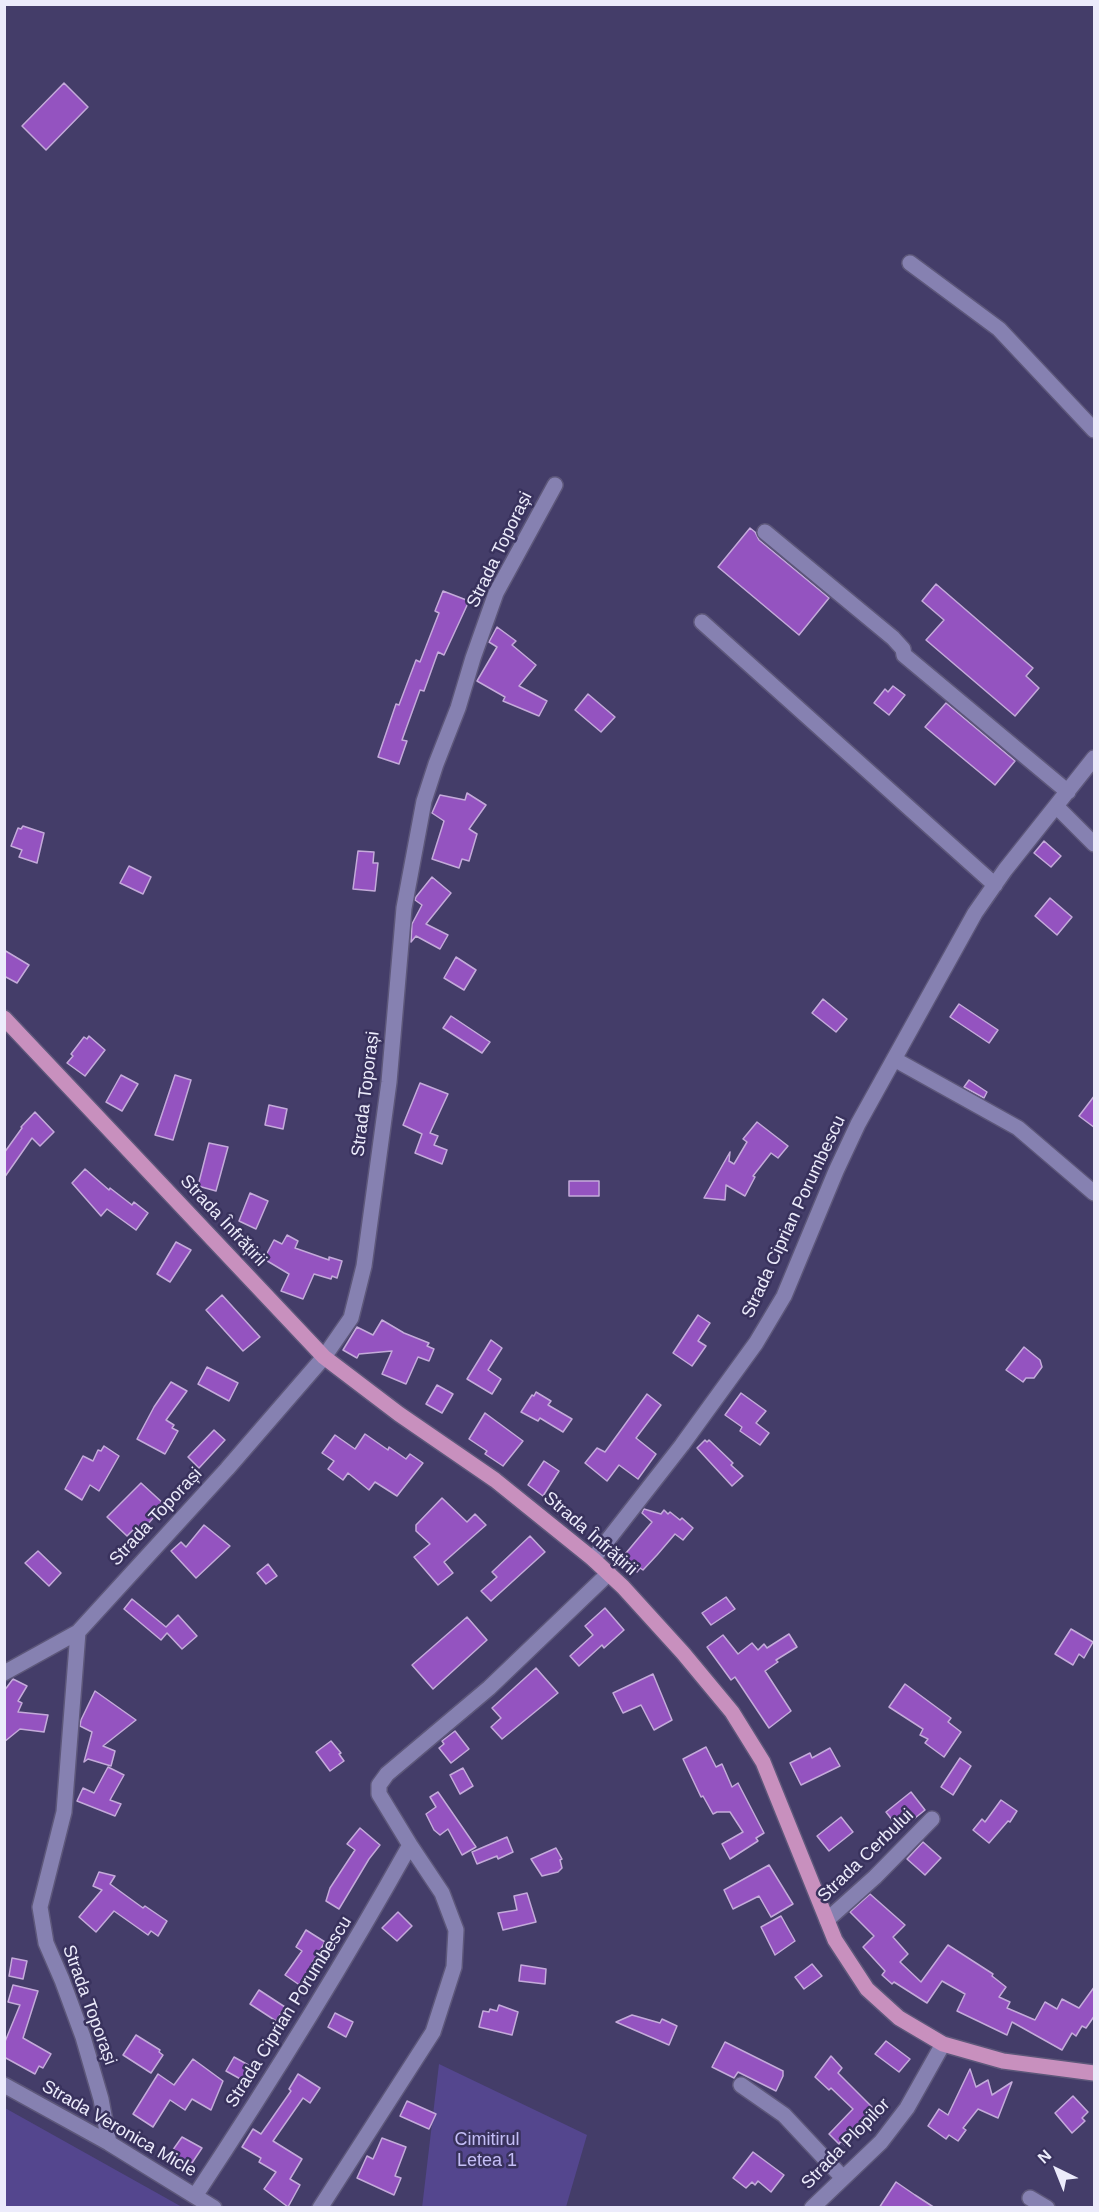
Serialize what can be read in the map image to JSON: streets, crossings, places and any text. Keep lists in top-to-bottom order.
{
  "streets": {
    "main road": ["Strada Înfrățirii"],
    "street": [
      "Strada Toporași",
      "Strada Ciprian Porumbescu",
      "Strada Cerbului",
      "Strada Veronica Micle",
      "Strada Plopilor"
    ]
  },
  "crossings": [
    ["Strada Toporași", "Strada Înfrățirii"],
    ["Strada Toporași", "Strada Veronica Micle"],
    ["Strada Ciprian Porumbescu", "Strada Înfrățirii"],
    ["Strada Ciprian Porumbescu", "Strada Veronica Micle"],
    ["Strada Înfrățirii", "Strada Cerbului"],
    ["Strada Înfrățirii", "Strada Plopilor"]
  ],
  "parks": ["Cimitirul Letea 1"],
  "north": "top left"
}
